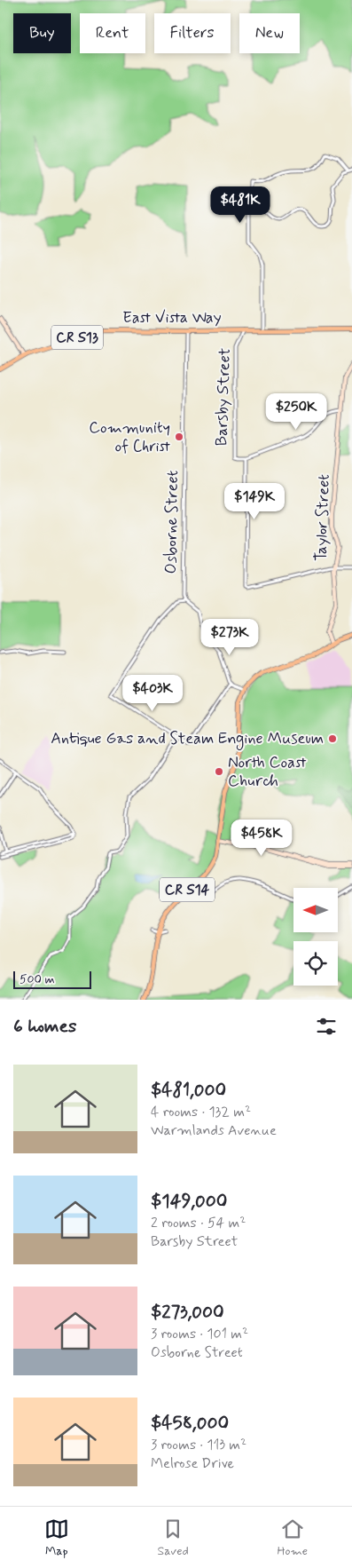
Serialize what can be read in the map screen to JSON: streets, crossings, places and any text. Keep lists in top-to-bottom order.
{
  "streets": {
    "main road": [
      "East Vista Way",
      "CR S13",
      "Taylor Street",
      "CR S14"
    ],
    "street": ["Barsby Street", "Osborne Street"]
  },
  "crossings": [
    ["East Vista Way", "Barsby Street"],
    ["East Vista Way", "Osborne Street"],
    ["Barsby Street", "Taylor Street"]
  ],
  "places": ["Community of Christ", "Antique Gas and Steam Engine Museum", "North Coast Church"],
  "scale_bar": "500 m",
  "north": "left",
  "page": {
    "chip": [
      "Buy",
      "Rent",
      "Filters",
      "New"
    ],
    "price": [
      "$481K",
      "$250K",
      "$149K",
      "$273K",
      "$403K",
      "$458K"
    ],
    "scale": "500 m",
    "heading": "6 homes",
    "list": [
      {
        "name": "$481,000",
        "note": "4 rooms · 132 m² · Warmlands Avenue"
      },
      {
        "name": "$149,000",
        "note": "2 rooms · 54 m² · Barsby Street"
      },
      {
        "name": "$273,000",
        "note": "3 rooms · 101 m² · Osborne Street"
      },
      {
        "name": "$458,000",
        "note": "3 rooms · 113 m² · Melrose Drive"
      }
    ],
    "tabs": ["Map", "Saved", "Home"]
  }
}
